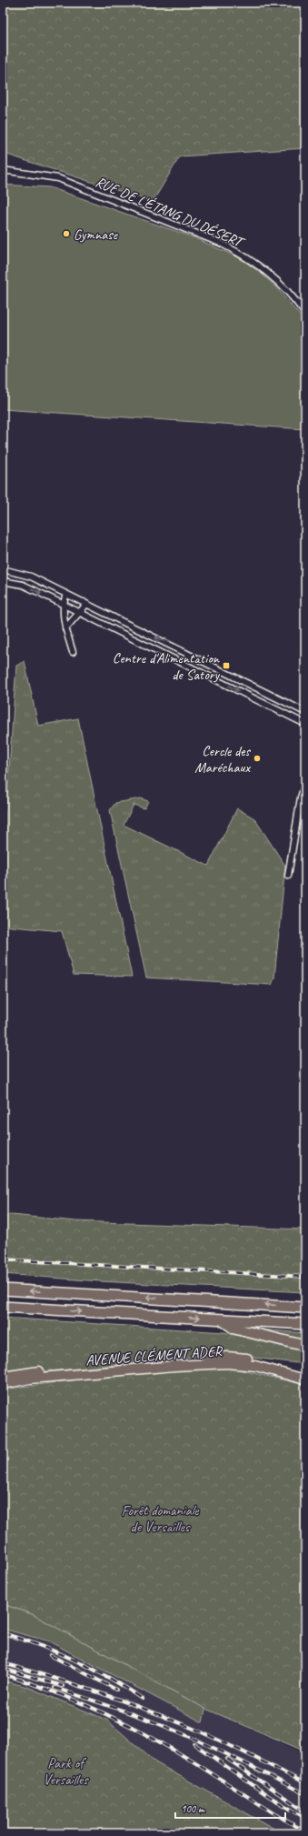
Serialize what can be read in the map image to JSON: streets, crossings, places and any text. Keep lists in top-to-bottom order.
{
  "streets": {
    "main road": ["AVENUE CLÉMENT ADER"],
    "street": ["RUE DE L'ÉTANG DU DÉSERT"]
  },
  "parks": ["Forêt domaniale de Versailles", "Park of Versailles"],
  "places": {
    "other": ["Gymnase", "Cercle des Maréchaux"],
    "transit": ["Centre d'Alimentation de Satory"]
  },
  "scale_bar": "100 m"
}
